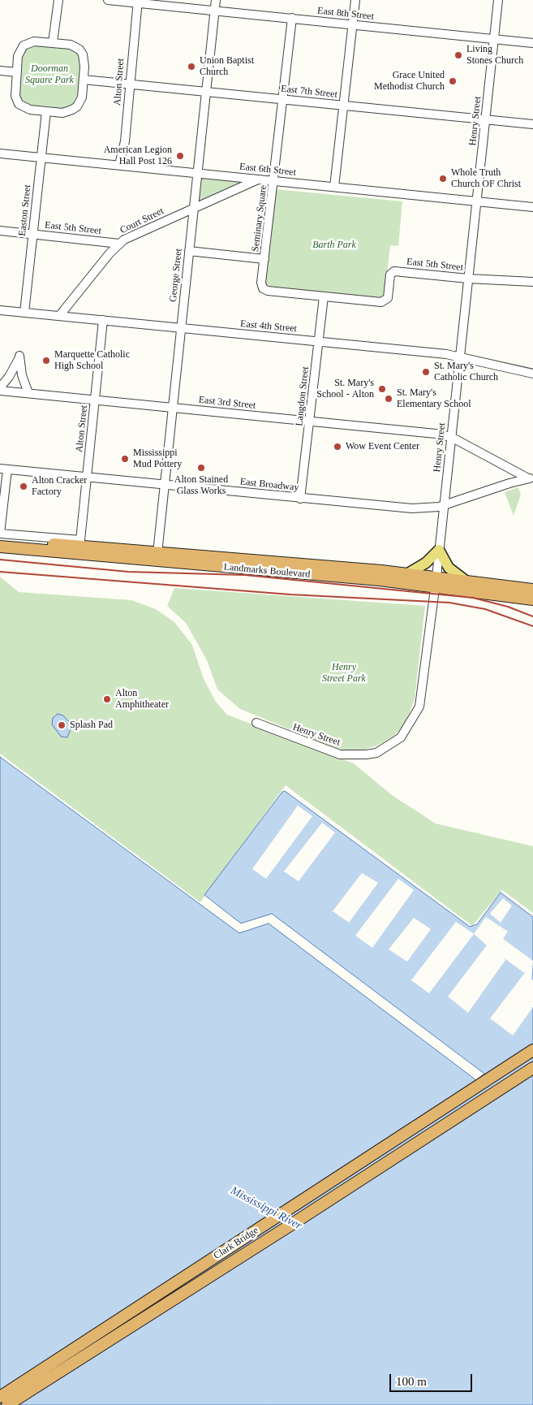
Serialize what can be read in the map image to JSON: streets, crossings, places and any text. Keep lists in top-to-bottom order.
{
  "streets": {
    "highway": ["Landmarks Boulevard", "Clark Bridge"],
    "street": [
      "East 8th Street",
      "Alton Street",
      "East 7th Street",
      "Henry Street",
      "East 6th Street",
      "Easton Street",
      "Seminary Square",
      "Court Street",
      "East 5th Street",
      "George Street",
      "East 4th Street",
      "Langdon Street",
      "East 3rd Street",
      "East Broadway"
    ]
  },
  "crossings": [
    ["East 8th Street", "Alton Street"],
    ["East 8th Street", "Henry Street"],
    ["East 8th Street", "Seminary Square"],
    ["East 8th Street", "George Street"],
    ["Alton Street", "East 7th Street"],
    ["Alton Street", "East 6th Street"],
    ["Alton Street", "East 4th Street"],
    ["Alton Street", "East 3rd Street"],
    ["Alton Street", "East Broadway"],
    ["East 7th Street", "Henry Street"],
    ["East 7th Street", "Easton Street"],
    ["East 7th Street", "Seminary Square"],
    ["East 7th Street", "George Street"],
    ["Henry Street", "East 6th Street"],
    ["Henry Street", "East 5th Street"],
    ["Henry Street", "East 4th Street"],
    ["Henry Street", "East 3rd Street"],
    ["Henry Street", "East Broadway"],
    ["Henry Street", "Landmarks Boulevard"],
    ["East 6th Street", "Easton Street"],
    ["East 6th Street", "Seminary Square"],
    ["East 6th Street", "Court Street"],
    ["East 6th Street", "George Street"],
    ["Easton Street", "East 5th Street"],
    ["Easton Street", "East 4th Street"],
    ["Seminary Square", "East 5th Street"],
    ["Court Street", "East 5th Street"],
    ["Court Street", "George Street"],
    ["Court Street", "East 4th Street"],
    ["East 5th Street", "Langdon Street"],
    ["George Street", "East 4th Street"],
    ["George Street", "East 3rd Street"],
    ["George Street", "East Broadway"],
    ["George Street", "Landmarks Boulevard"],
    ["East 4th Street", "Langdon Street"],
    ["Langdon Street", "East 3rd Street"],
    ["Langdon Street", "East Broadway"],
    ["East 3rd Street", "East Broadway"]
  ],
  "water": ["Mississippi River"],
  "parks": ["Doorman Square Park", "Barth Park", "Henry Street Park"],
  "places": [
    "Living Stones Church",
    "Union Baptist Church",
    "Grace United Methodist Church",
    "American Legion Hall Post 126",
    "Whole Truth Church OF Christ",
    "Marquette Catholic High School",
    "St. Mary's Catholic Church",
    "St. Mary's School - Alton",
    "St. Mary's Elementary School",
    "Wow Event Center",
    "Mississippi Mud Pottery",
    "Alton Stained Glass Works",
    "Alton Cracker Factory",
    "Alton Amphitheater",
    "Splash Pad"
  ],
  "scale_bar": "100 m"
}
